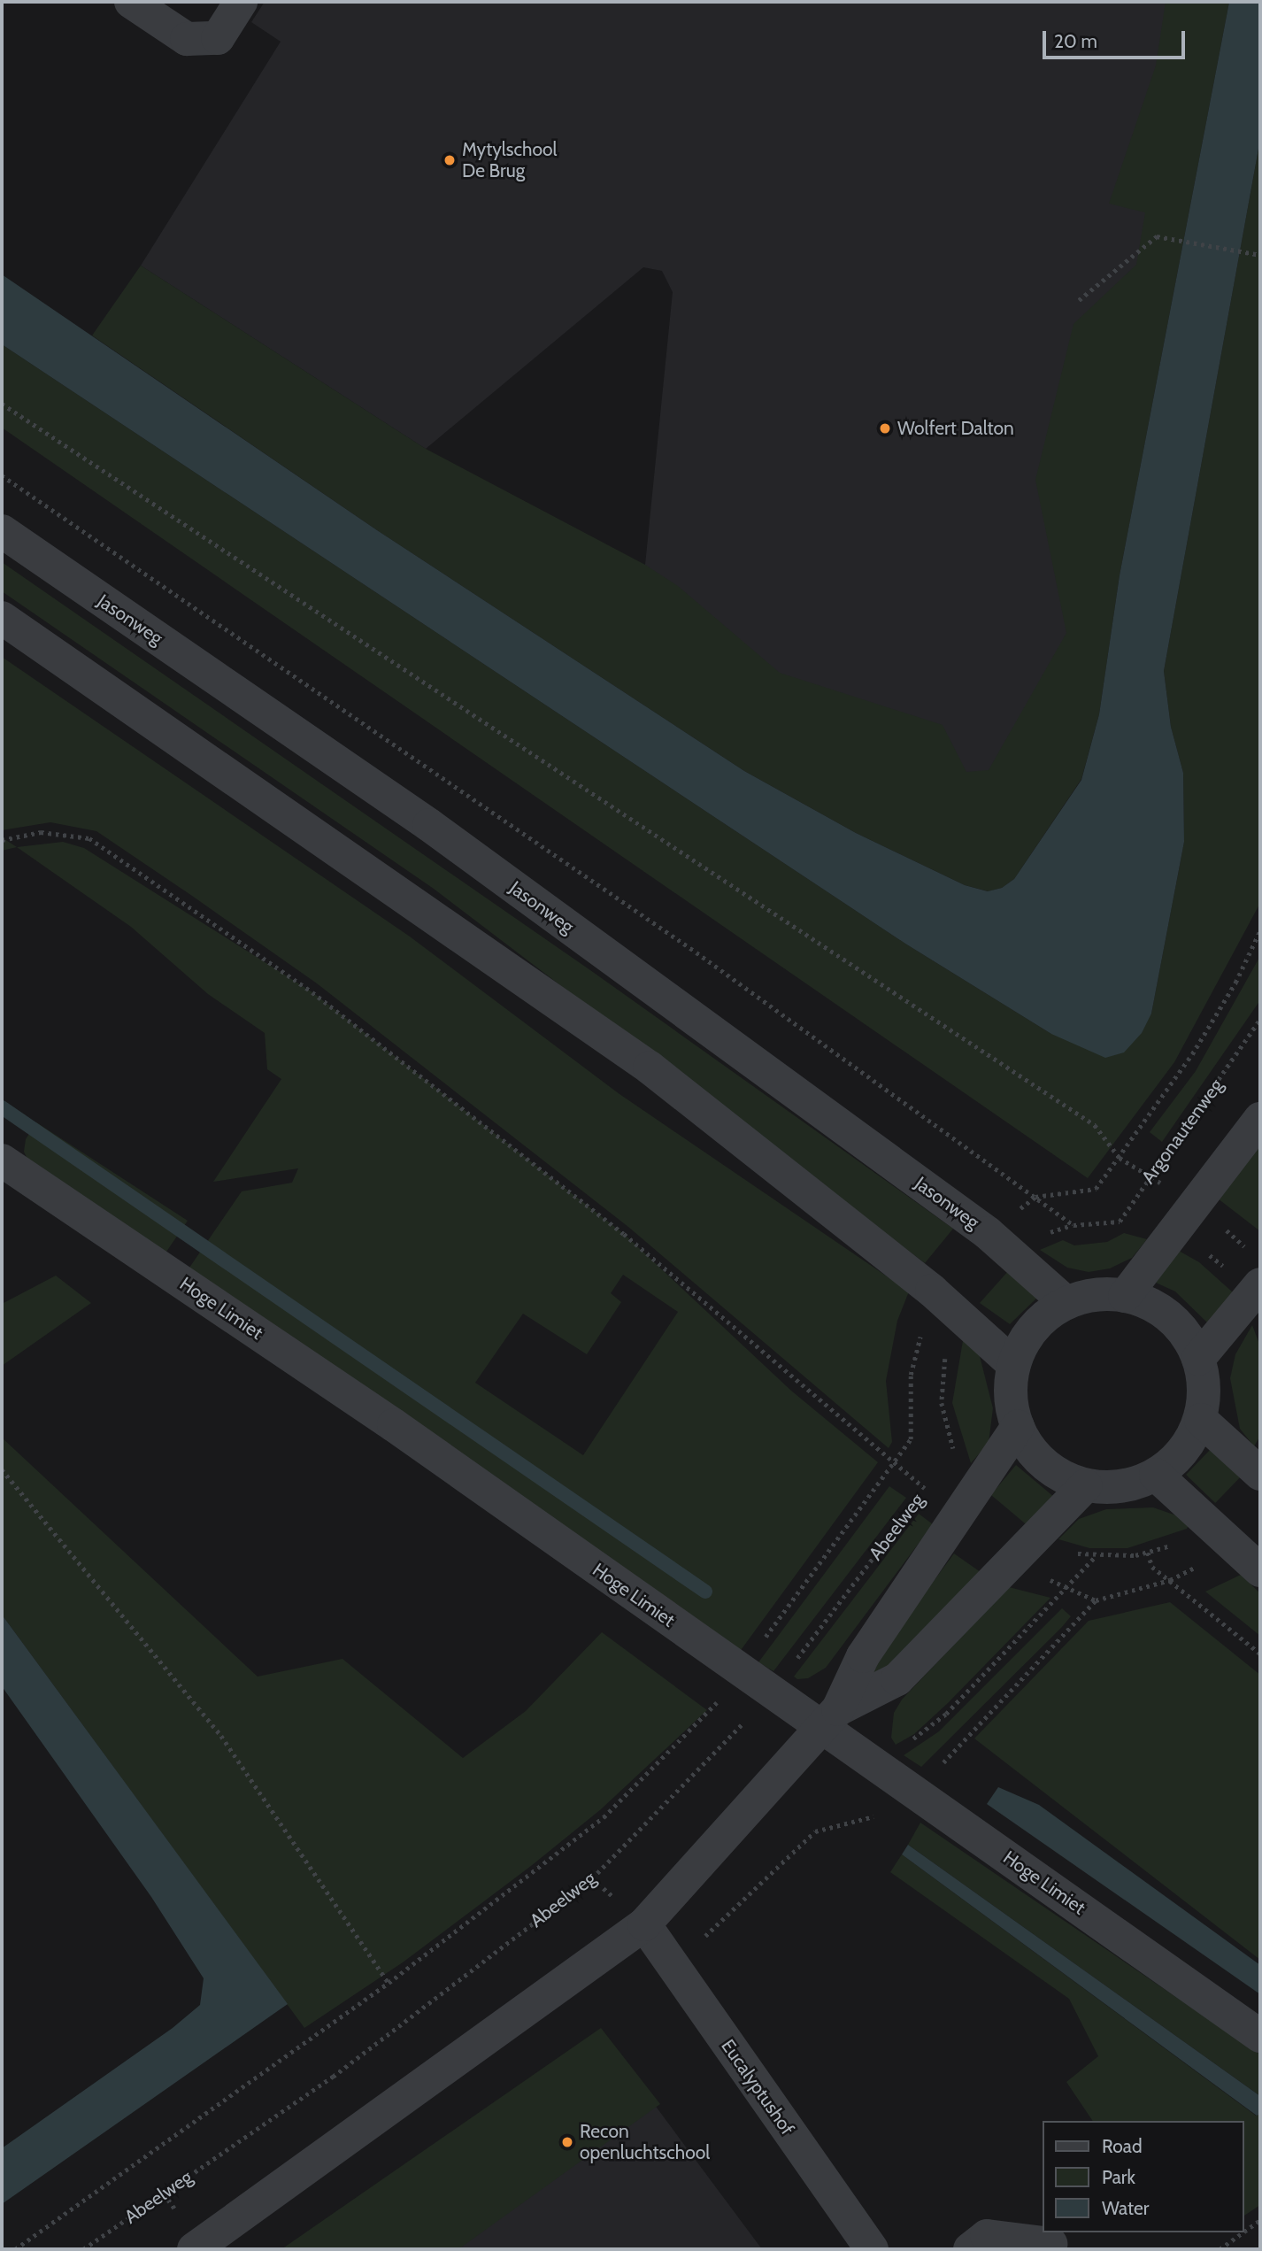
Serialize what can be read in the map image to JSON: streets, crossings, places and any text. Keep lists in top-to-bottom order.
{
  "streets": {
    "street": ["Jasonweg", "Hoge Limiet", "Eucalyptushof"],
    "path": ["Argonautenweg", "Abeelweg"]
  },
  "crossings": [
    ["Hoge Limiet", "Abeelweg"]
  ],
  "places": ["Mytylschool De Brug", "Wolfert Dalton", "Recon openluchtschool"],
  "legend": ["Road", "Park", "Water"],
  "scale_bar": "20 m"
}
